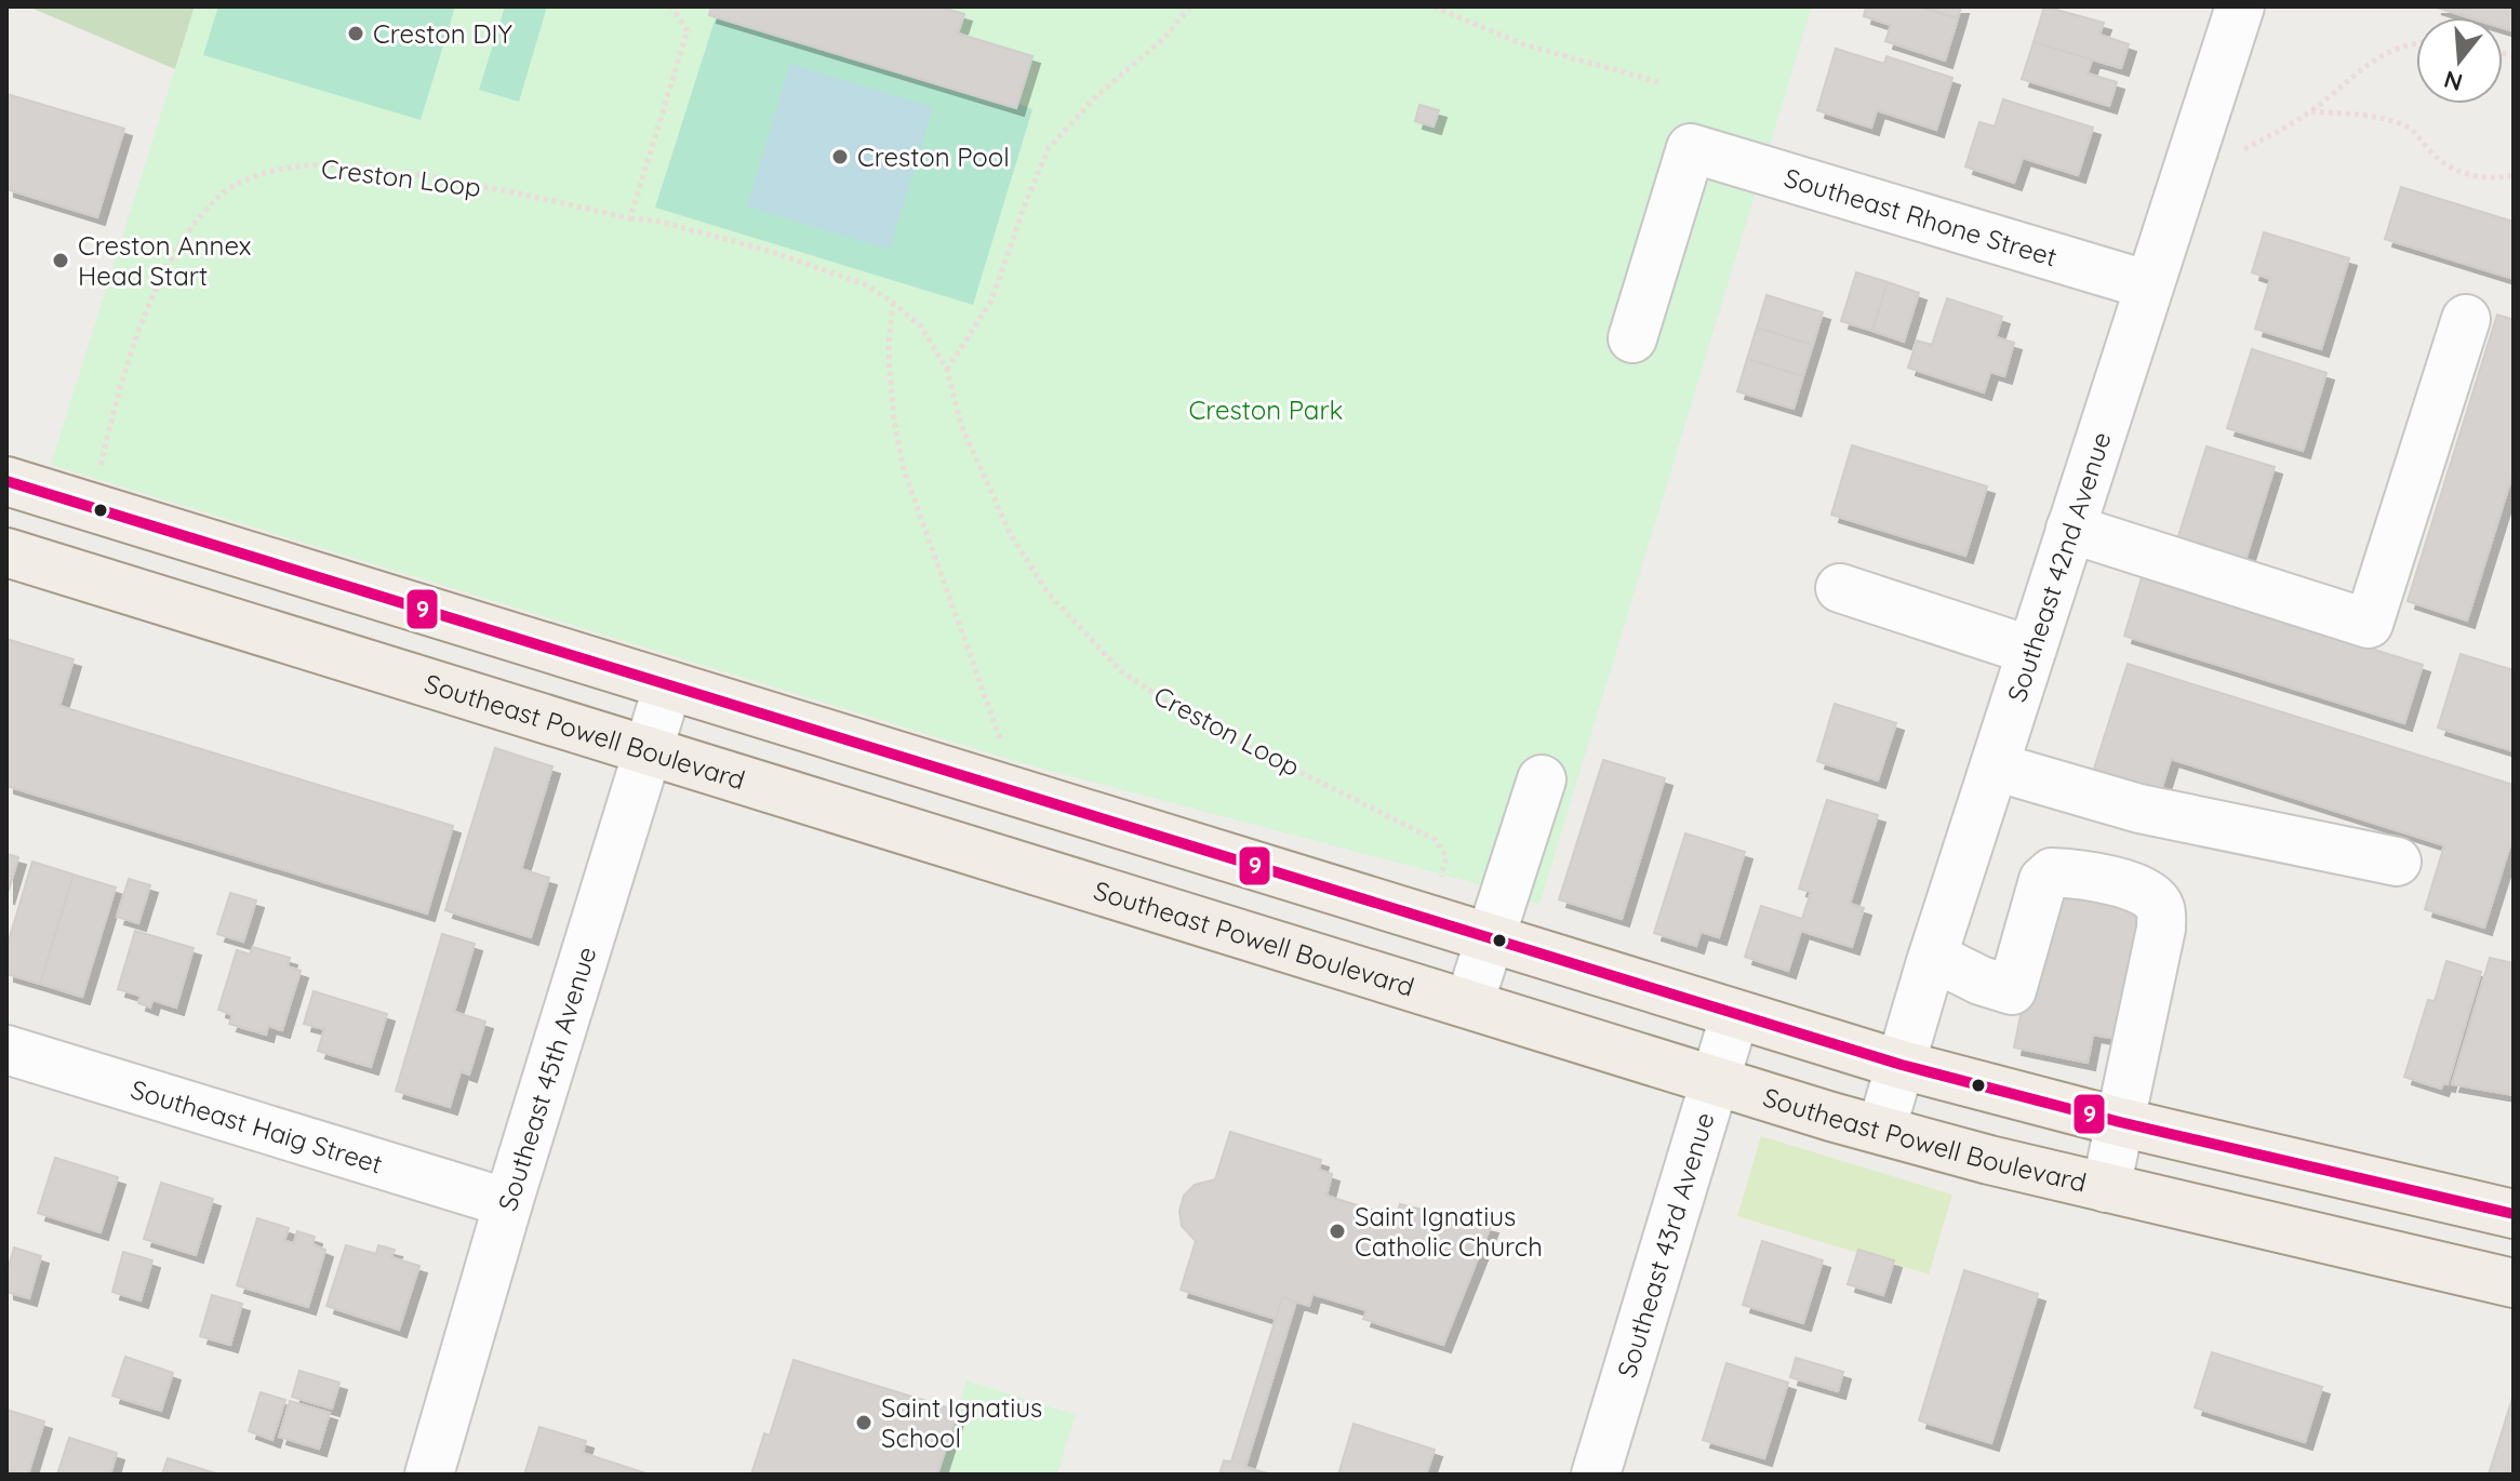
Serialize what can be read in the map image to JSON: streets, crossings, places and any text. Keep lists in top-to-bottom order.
{
  "streets": {
    "main road": ["Southeast Powell Boulevard"],
    "street": [
      "Southeast Rhone Street",
      "Southeast 42nd Avenue",
      "Southeast 45th Avenue",
      "Southeast Haig Street",
      "Southeast 43rd Avenue"
    ],
    "path": ["Creston Loop"]
  },
  "crossings": [
    ["Southeast Rhone Street", "Southeast 42nd Avenue"],
    ["Southeast 42nd Avenue", "Southeast Powell Boulevard"],
    ["Southeast Powell Boulevard", "Southeast 45th Avenue"],
    ["Southeast Powell Boulevard", "Southeast 43rd Avenue"],
    ["Southeast 45th Avenue", "Southeast Haig Street"]
  ],
  "parks": ["Creston Park"],
  "places": [
    "Creston DIY",
    "Creston Pool",
    "Creston Annex Head Start",
    "Saint Ignatius Catholic Church",
    "Saint Ignatius School"
  ],
  "lines": ["transit line 9"],
  "north": "bottom"
}
